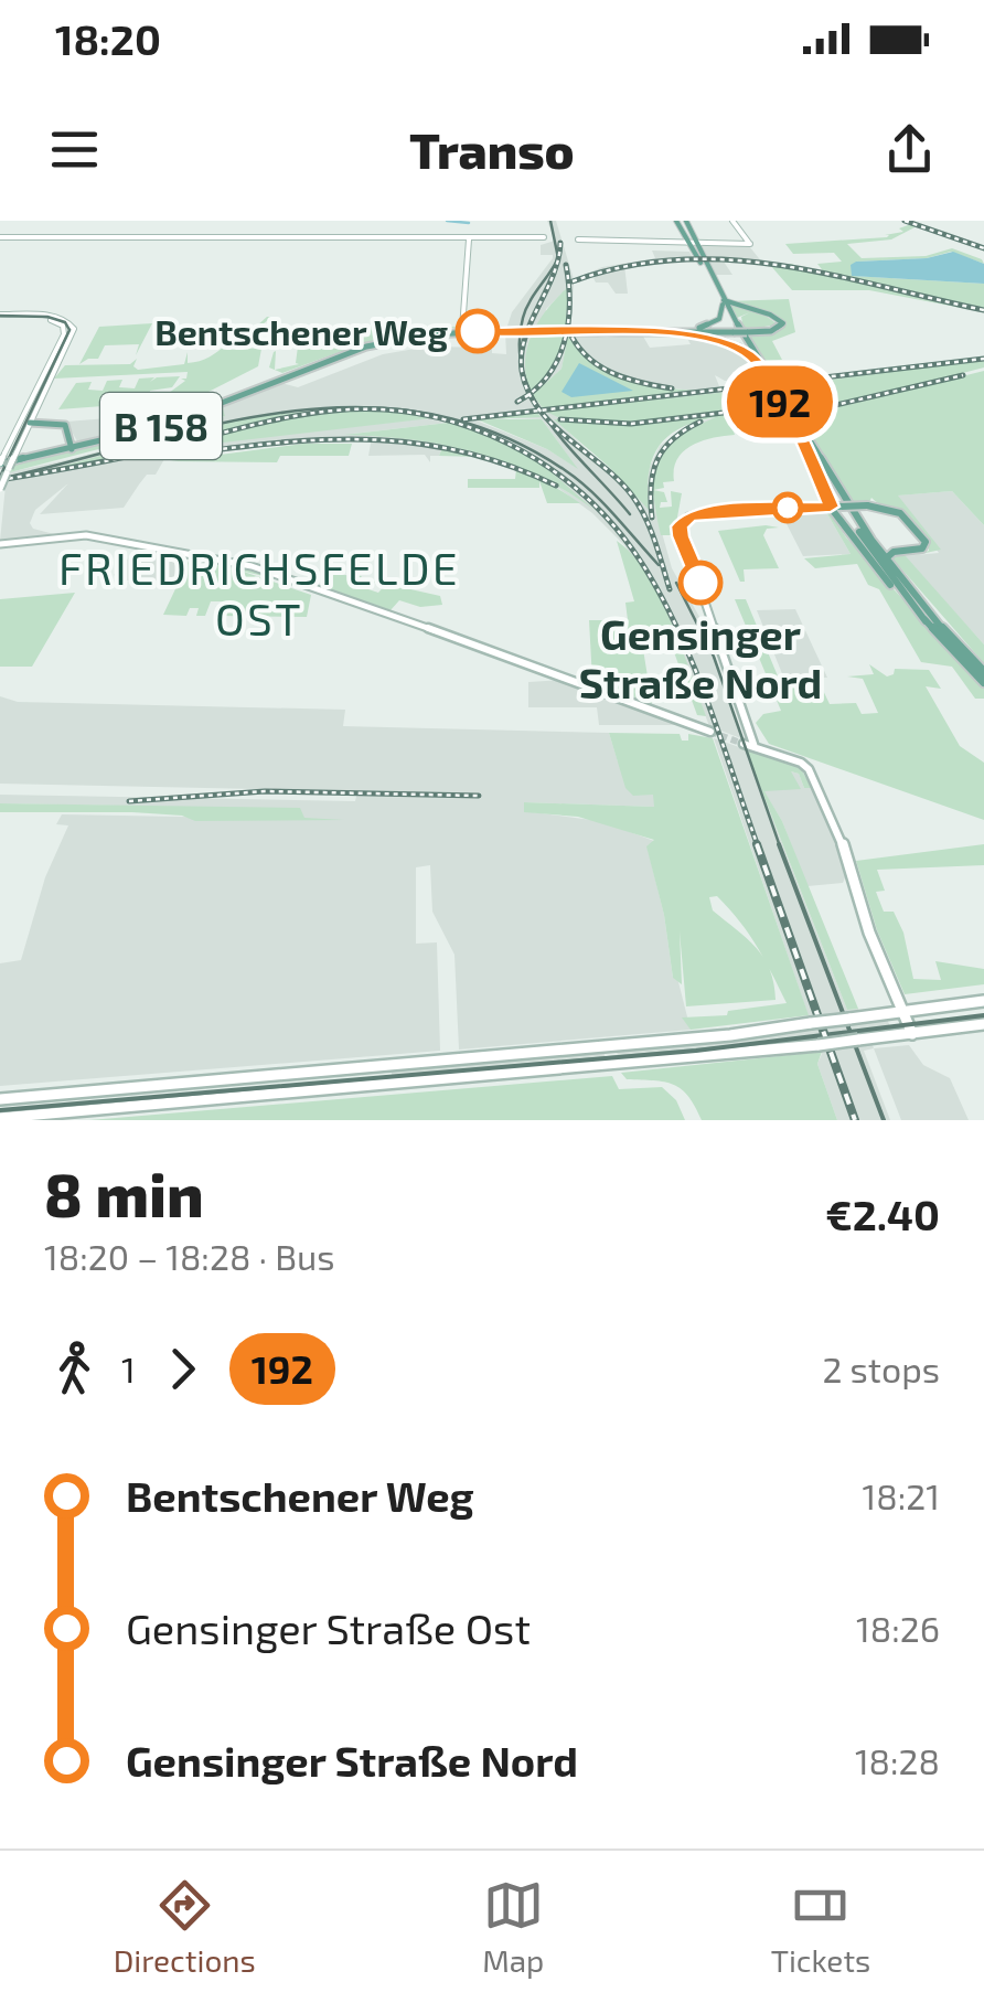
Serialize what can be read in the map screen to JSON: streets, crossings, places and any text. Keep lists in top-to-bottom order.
{
  "streets": {
    "main road": ["B 158"]
  },
  "districts": ["FRIEDRICHSFELDE OST"],
  "places": ["Bentschener Weg", "Gensinger Straße Nord"],
  "lines": ["bus line 192"],
  "page": {
    "status": "18:20",
    "header": "Transo",
    "on_map": "192",
    "heading": ["8 min", "18:20 – 18:28 · Bus", "€2.40"],
    "legs": ["1", "192", "2 stops"],
    "list": [
      {
        "name": "Bentschener Weg",
        "value": "18:21"
      },
      {
        "name": "Gensinger Straße Ost",
        "value": "18:26"
      },
      {
        "name": "Gensinger Straße Nord",
        "value": "18:28"
      }
    ],
    "tabs": ["Directions", "Map", "Tickets"]
  }
}
